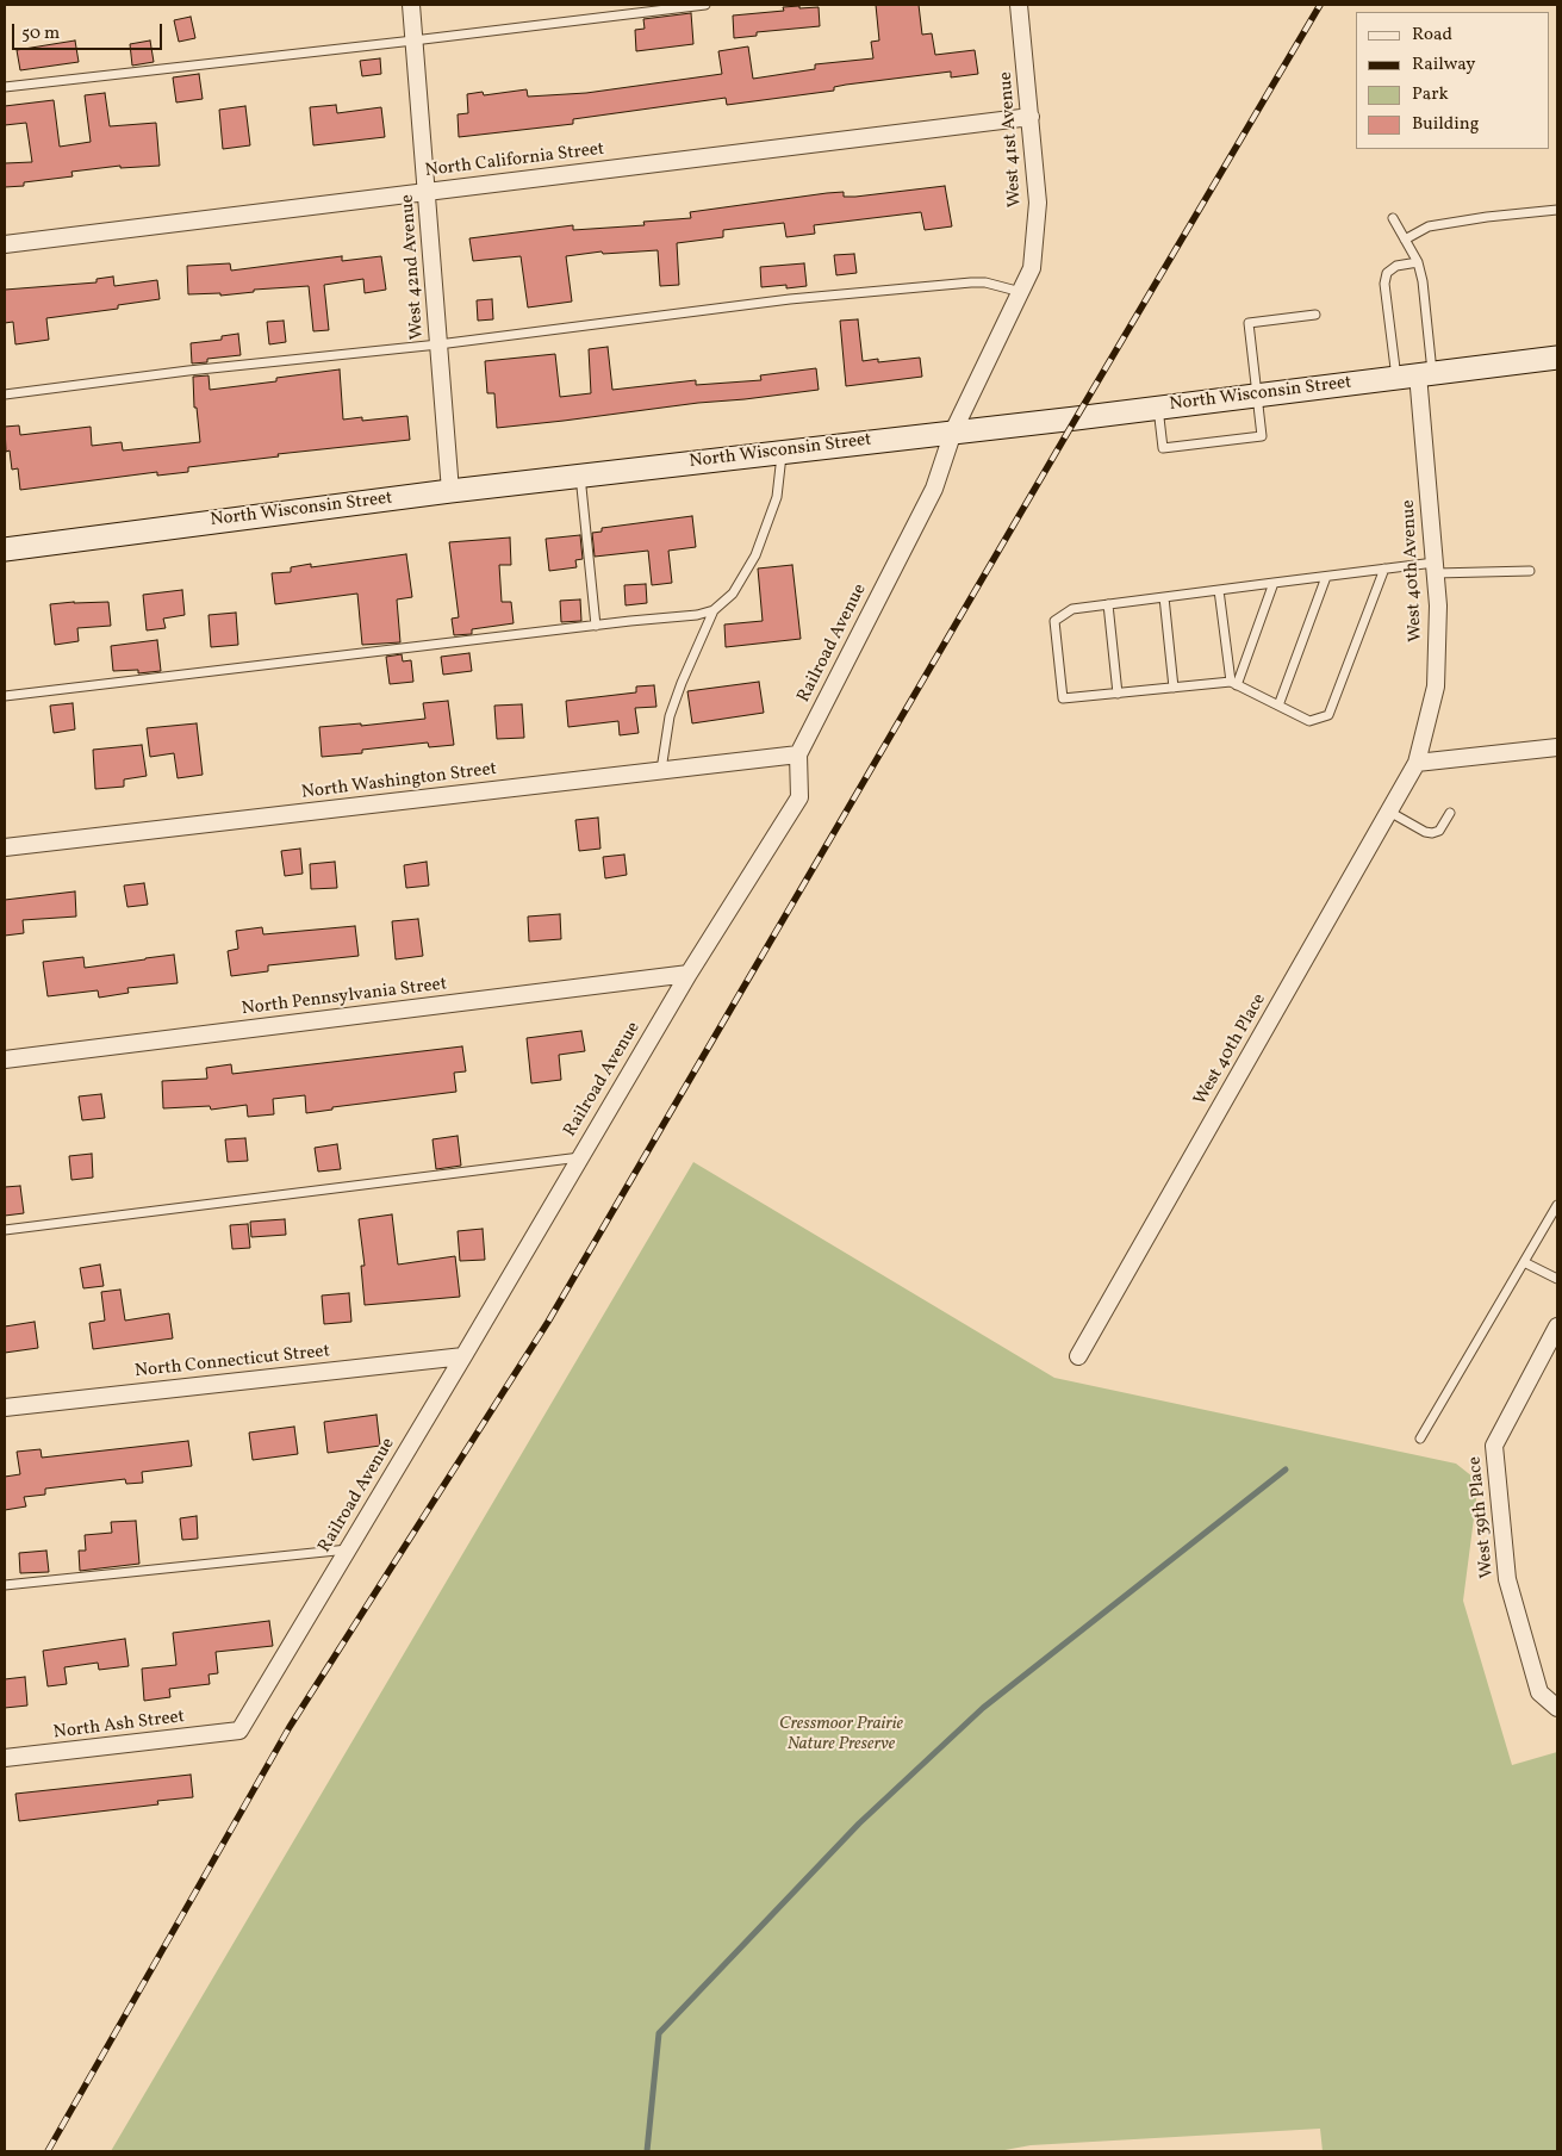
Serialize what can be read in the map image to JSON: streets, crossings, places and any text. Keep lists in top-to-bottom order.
{
  "streets": {
    "street": [
      "West 41st Avenue",
      "North California Street",
      "West 42nd Avenue",
      "North Wisconsin Street",
      "West 40th Avenue",
      "Railroad Avenue",
      "North Washington Street",
      "North Pennsylvania Street",
      "West 40th Place",
      "North Connecticut Street",
      "West 39th Place",
      "North Ash Street"
    ]
  },
  "crossings": [
    ["West 41st Avenue", "North California Street"],
    ["West 41st Avenue", "North Wisconsin Street"],
    ["West 41st Avenue", "Railroad Avenue"],
    ["North California Street", "West 42nd Avenue"],
    ["West 42nd Avenue", "North Wisconsin Street"],
    ["North Wisconsin Street", "West 40th Avenue"],
    ["North Wisconsin Street", "Railroad Avenue"],
    ["West 40th Avenue", "West 40th Place"],
    ["Railroad Avenue", "North Washington Street"],
    ["Railroad Avenue", "North Pennsylvania Street"],
    ["Railroad Avenue", "North Connecticut Street"],
    ["Railroad Avenue", "North Ash Street"]
  ],
  "parks": ["Cressmoor Prairie Nature Preserve"],
  "legend": [
    "Road",
    "Railway",
    "Park",
    "Building"
  ],
  "scale_bar": "50 m"
}
